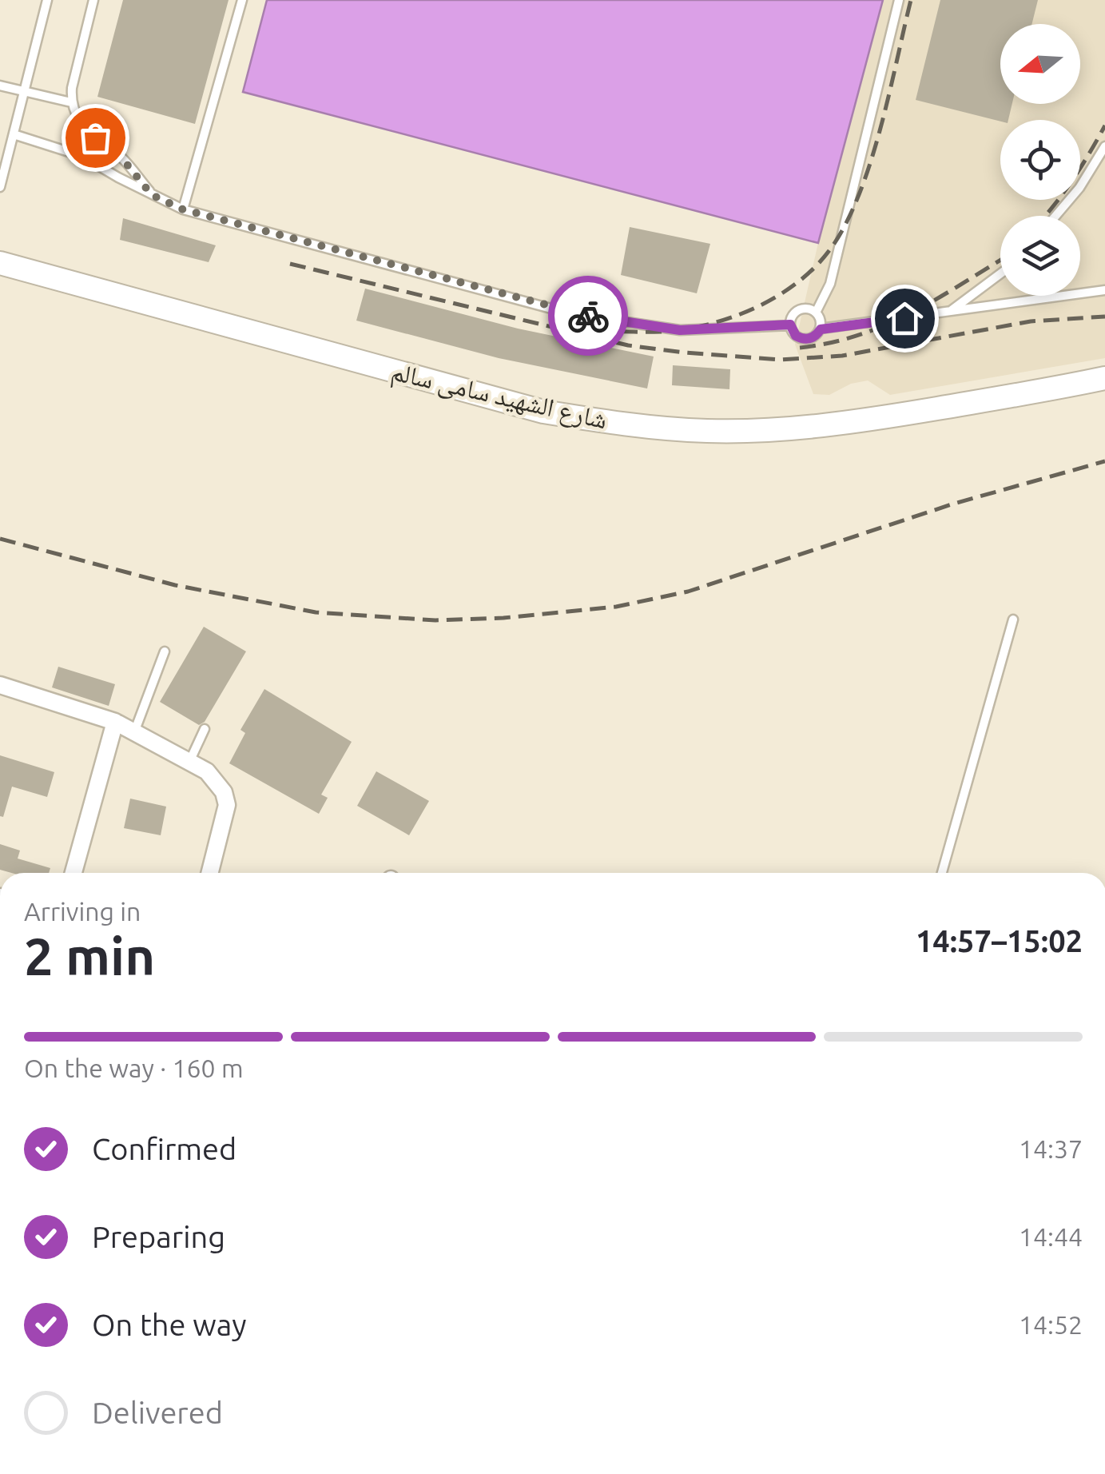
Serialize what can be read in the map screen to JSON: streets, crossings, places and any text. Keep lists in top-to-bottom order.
{
  "streets": {
    "main road": ["شارع الشهيد سامى سالم"]
  },
  "north": "left",
  "page": {
    "heading": ["2 min", "Arriving in", "14:57–15:02"],
    "bar": "On the way · 160 m",
    "list": [
      ["Confirmed", "14:37"],
      ["Preparing", "14:44"],
      ["On the way", "14:52"],
      "Delivered"
    ]
  }
}
